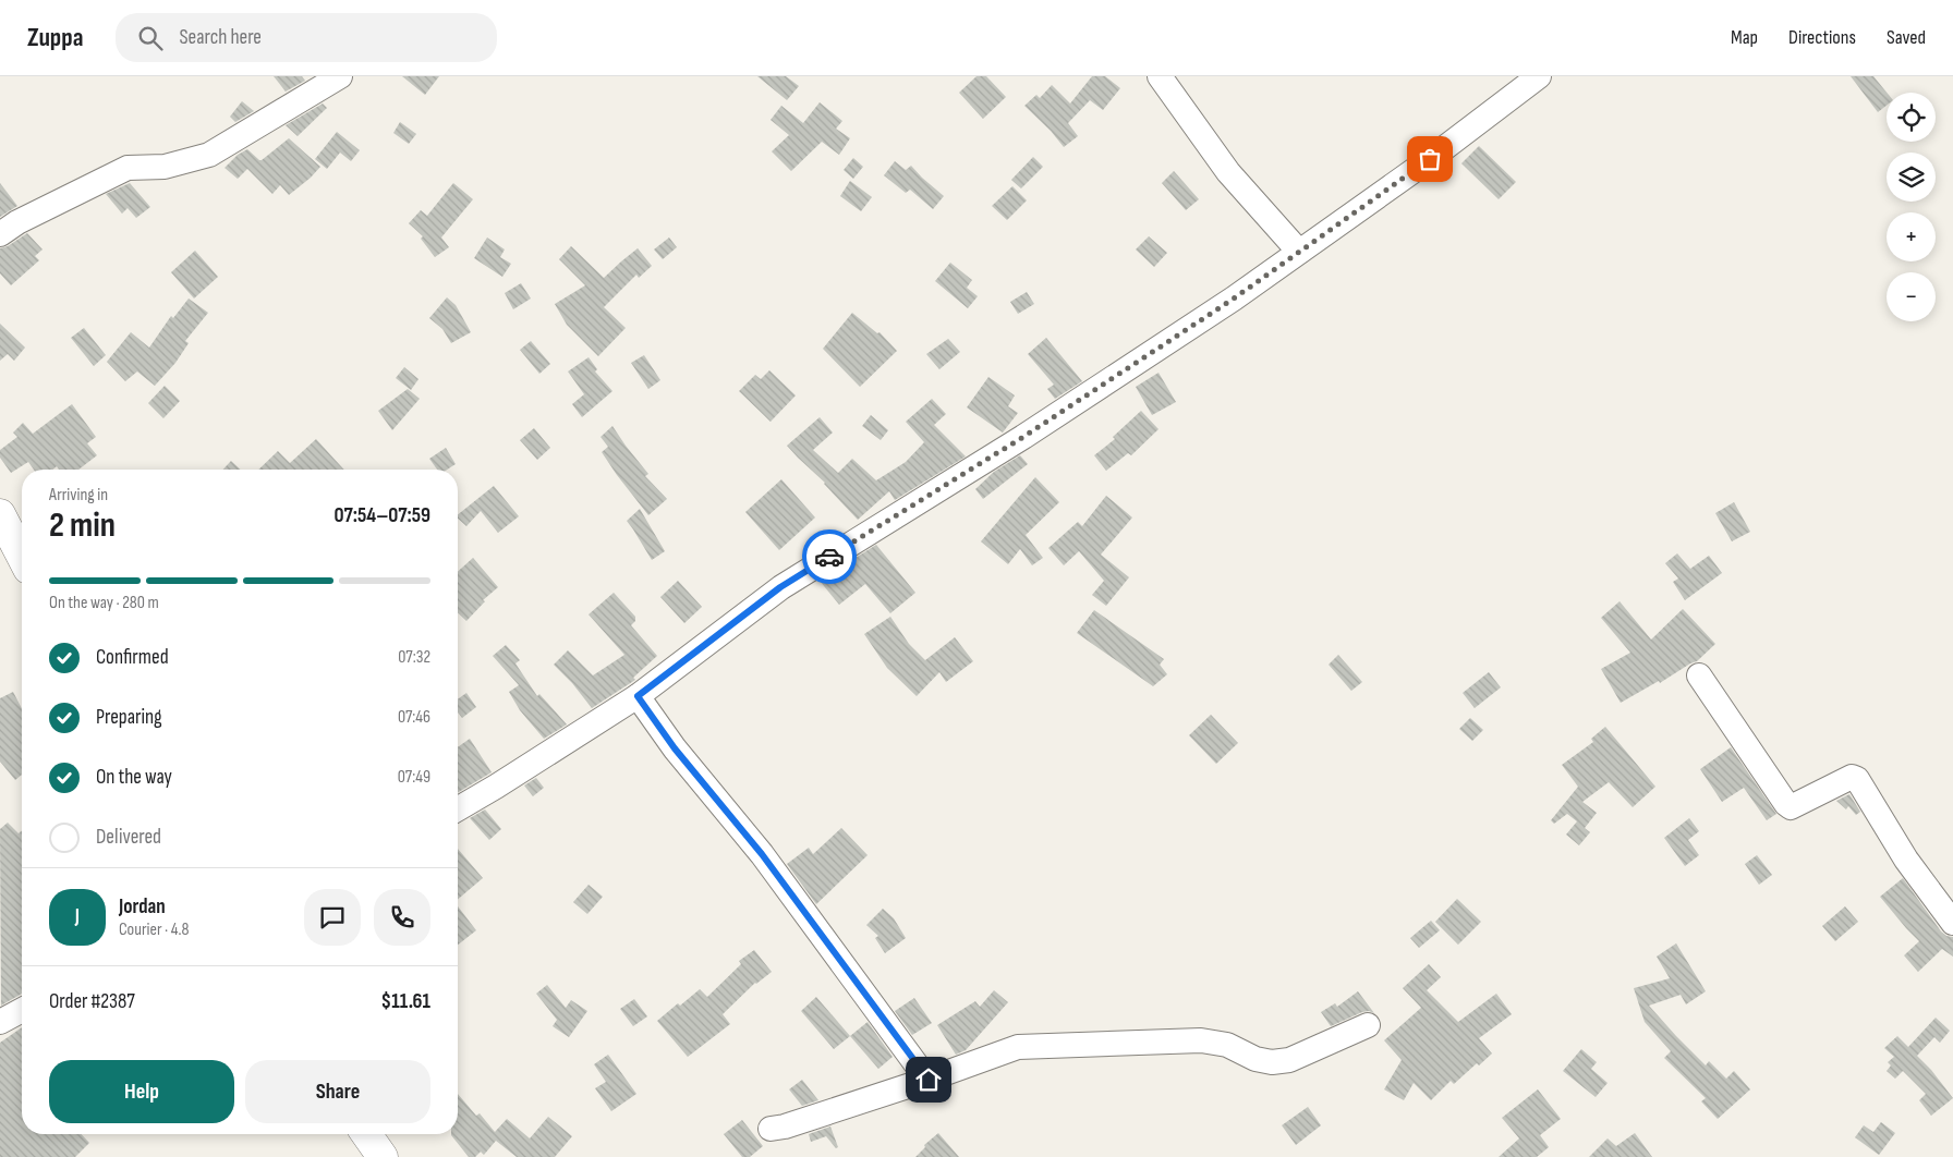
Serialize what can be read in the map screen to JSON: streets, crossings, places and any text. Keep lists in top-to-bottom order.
{
  "page": {
    "header": "Zuppa",
    "search": "Search here",
    "nav": ["Map", "Directions", "Saved"],
    "map_buttons": ["+", "−"],
    "heading": ["2 min", "Arriving in", "07:54–07:59"],
    "panel": [
      "Jordan",
      "Courier · 4.8",
      "Order #2387",
      "$11.61"
    ],
    "bar": "On the way · 280 m",
    "list": [
      ["Confirmed", "07:32"],
      ["Preparing", "07:46"],
      ["On the way", "07:49"],
      "Delivered"
    ],
    "round": "J",
    "buttons": ["Help", "Share"]
  }
}
